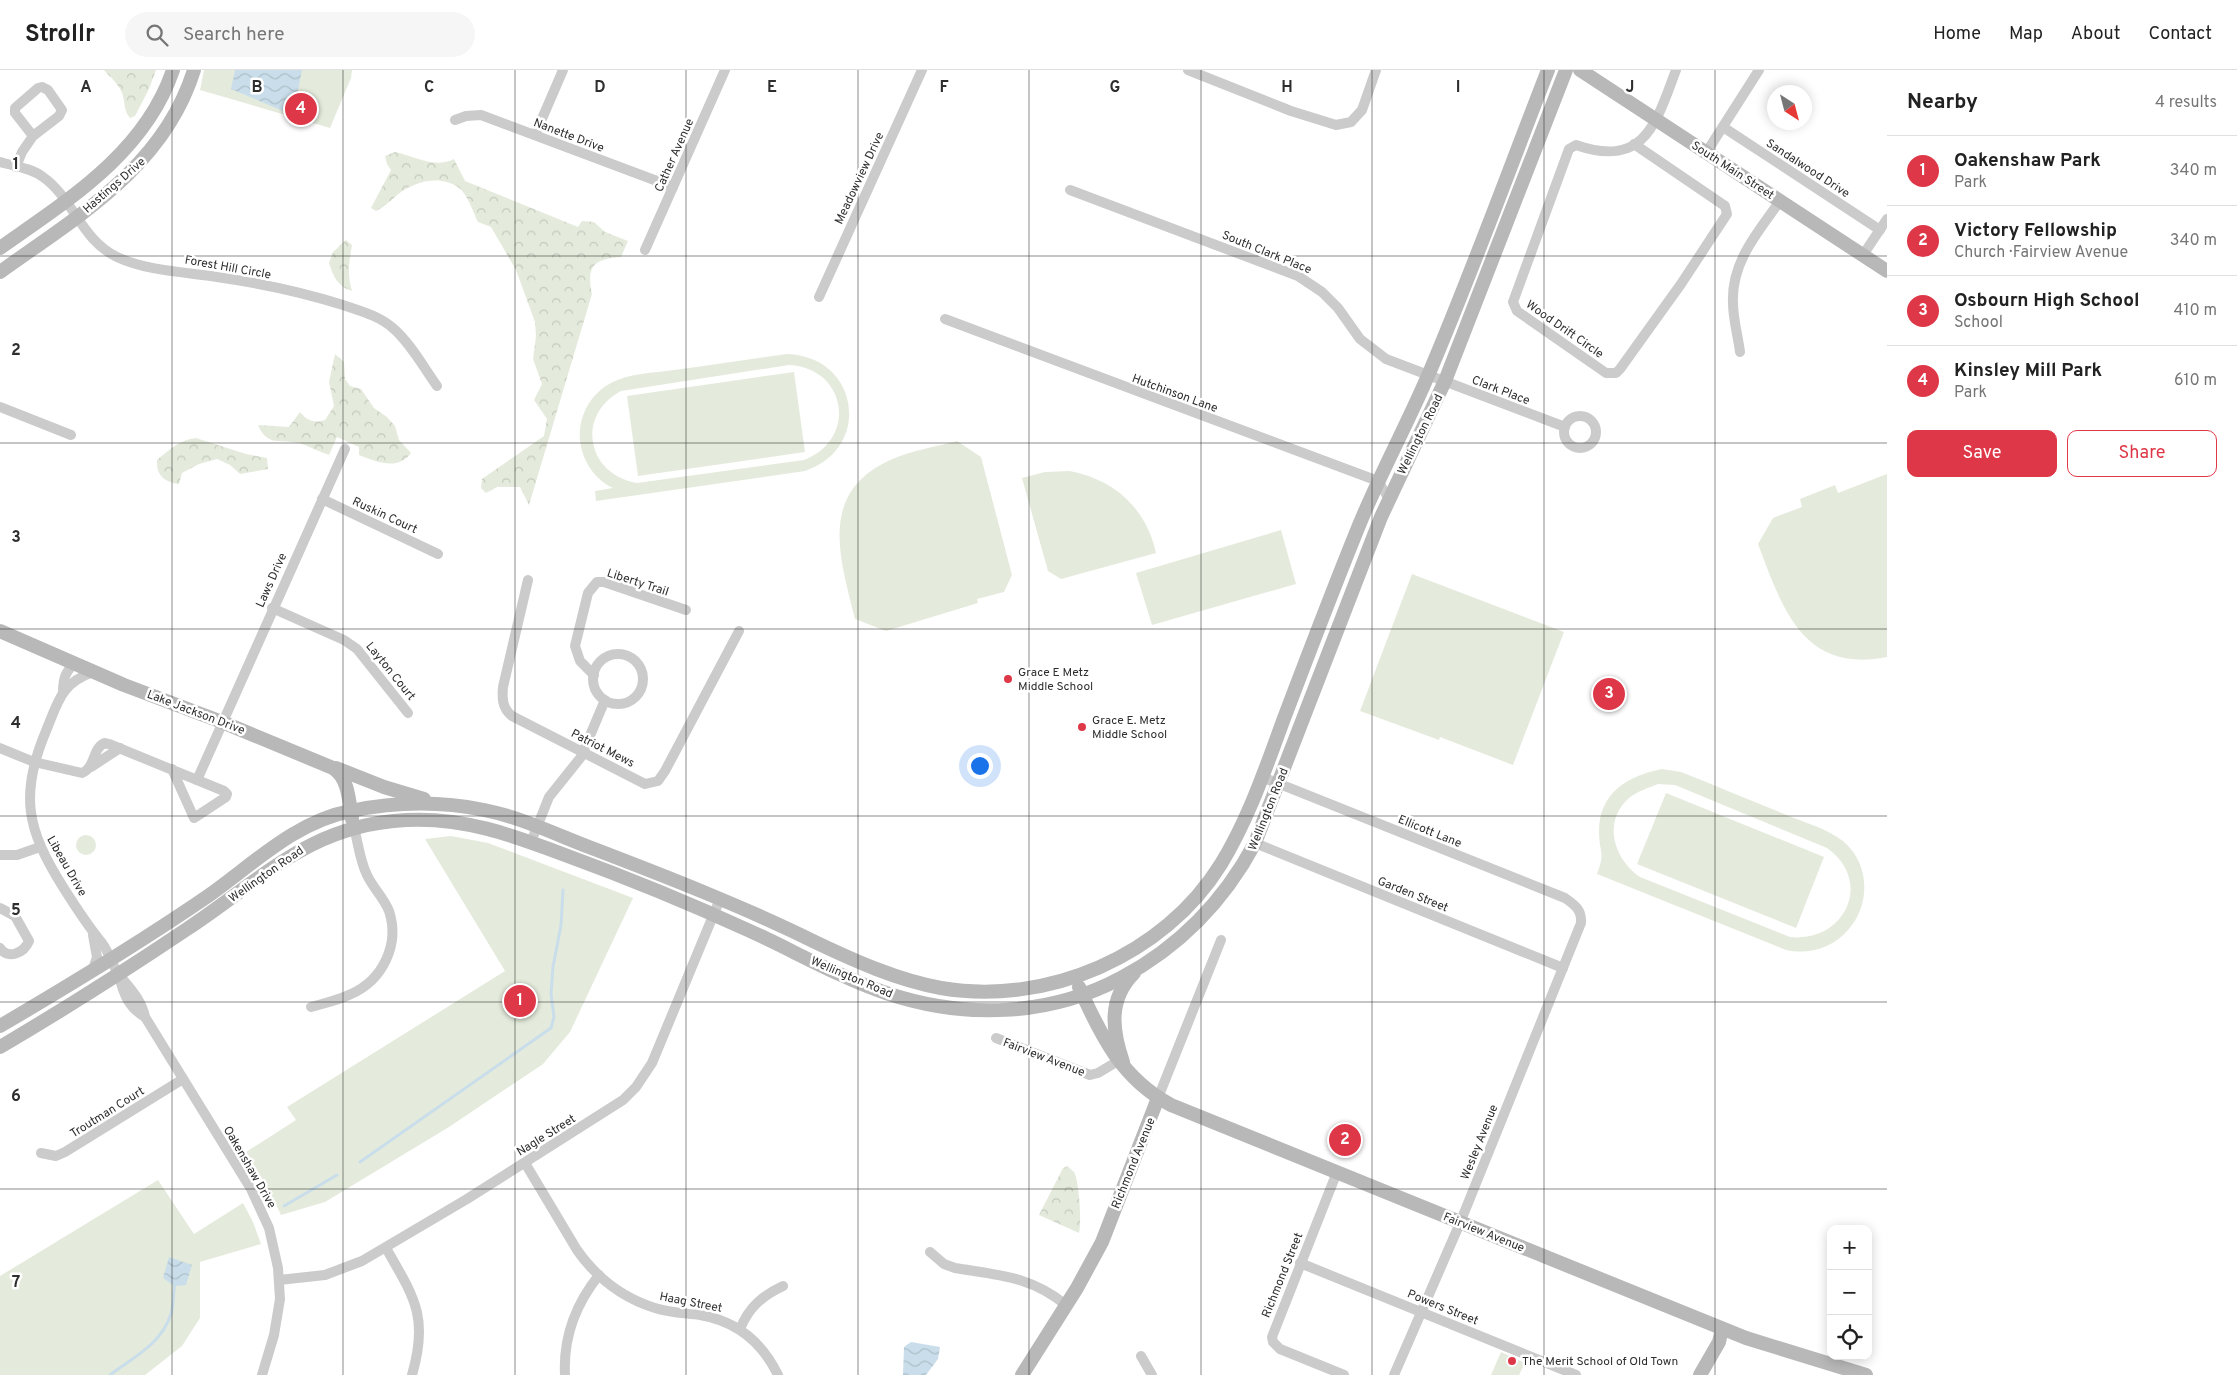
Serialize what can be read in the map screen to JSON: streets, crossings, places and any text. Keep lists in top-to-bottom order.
{
  "streets": {
    "main road": [
      "South Main Street",
      "Hastings Drive",
      "Wellington Road",
      "Lake Jackson Drive",
      "Fairview Avenue",
      "Richmond Avenue"
    ],
    "street": [
      "Nanette Drive",
      "Cather Avenue",
      "Sandalwood Drive",
      "Meadowview Drive",
      "South Clark Place",
      "Forest Hill Circle",
      "Wood Drift Circle",
      "Clark Place",
      "Hutchinson Lane",
      "Ruskin Court",
      "Laws Drive",
      "Liberty Trail",
      "Layton Court",
      "Patriot Mews",
      "Ellicott Lane",
      "Libeau Drive",
      "Garden Street",
      "Troutman Court",
      "Nagle Street",
      "Wesley Avenue",
      "Oakenshaw Drive",
      "Richmond Street",
      "Haag Street",
      "Powers Street"
    ]
  },
  "crossings": [
    ["Nanette Drive", "Cather Avenue"],
    ["South Main Street", "Wood Drift Circle"],
    ["Hastings Drive", "Forest Hill Circle"],
    ["South Clark Place", "Clark Place"],
    ["South Clark Place", "Wellington Road"],
    ["Clark Place", "Wellington Road"],
    ["Hutchinson Lane", "Wellington Road"],
    ["Wellington Road", "Lake Jackson Drive"],
    ["Wellington Road", "Ellicott Lane"],
    ["Wellington Road", "Libeau Drive"],
    ["Wellington Road", "Garden Street"],
    ["Wellington Road", "Fairview Avenue"],
    ["Wellington Road", "Nagle Street"],
    ["Wellington Road", "Oakenshaw Drive"],
    ["Ruskin Court", "Laws Drive"],
    ["Laws Drive", "Layton Court"],
    ["Laws Drive", "Lake Jackson Drive"],
    ["Lake Jackson Drive", "Libeau Drive"],
    ["Ellicott Lane", "Wesley Avenue"],
    ["Libeau Drive", "Oakenshaw Drive"],
    ["Garden Street", "Wesley Avenue"],
    ["Fairview Avenue", "Wesley Avenue"],
    ["Fairview Avenue", "Richmond Avenue"],
    ["Fairview Avenue", "Richmond Street"],
    ["Troutman Court", "Oakenshaw Drive"],
    ["Nagle Street", "Oakenshaw Drive"],
    ["Nagle Street", "Haag Street"],
    ["Wesley Avenue", "Powers Street"],
    ["Richmond Street", "Powers Street"]
  ],
  "places": ["Grace E Metz Middle School", "Grace E. Metz Middle School", "The Merit School of Old Town"],
  "north": "bottom right",
  "page": {
    "header": "Strollr",
    "search": "Search here",
    "nav": [
      "Home",
      "Map",
      "About",
      "Contact"
    ],
    "heading": ["Nearby", "4 results"],
    "pins": [
      "4",
      "3",
      "1",
      "2"
    ],
    "list": [
      {
        "mark": "1",
        "name": "Oakenshaw Park",
        "note": "Park",
        "value": "340 m"
      },
      {
        "mark": "2",
        "name": "Victory Fellowship",
        "note": "Church · Fairview Avenue",
        "value": "340 m"
      },
      {
        "mark": "3",
        "name": "Osbourn High School",
        "note": "School",
        "value": "410 m"
      },
      {
        "mark": "4",
        "name": "Kinsley Mill Park",
        "note": "Park",
        "value": "610 m"
      }
    ],
    "buttons": ["Save", "Share"],
    "map_buttons": ["+", "−"]
  },
  "grid": {
    "columns": [
      "A",
      "B",
      "C",
      "D",
      "E",
      "F",
      "G",
      "H",
      "I",
      "J"
    ],
    "rows": [
      "1",
      "2",
      "3",
      "4",
      "5",
      "6",
      "7"
    ]
  }
}
